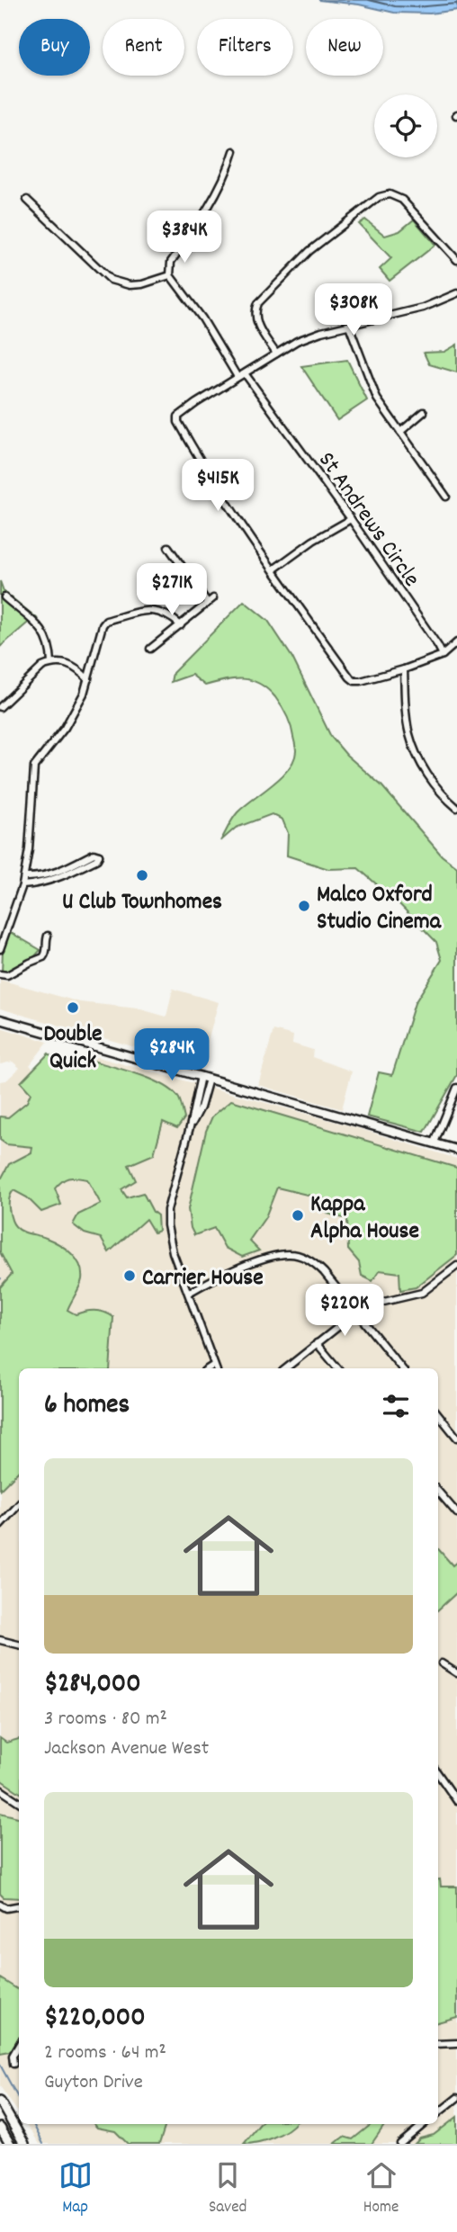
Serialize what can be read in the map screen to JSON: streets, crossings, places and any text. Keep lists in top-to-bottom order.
{
  "streets": {
    "street": ["St Andrews Circle"]
  },
  "places": [
    "U Club Townhomes",
    "Malco Oxford Studio Cinema",
    "Double Quick",
    "Kappa Alpha House",
    "Carrier House"
  ],
  "page": {
    "chip": [
      "Buy",
      "Rent",
      "Filters",
      "New"
    ],
    "price": [
      "$384K",
      "$308K",
      "$415K",
      "$271K",
      "$284K",
      "$220K"
    ],
    "heading": "6 homes",
    "list": [
      {
        "name": "$284,000",
        "note": "3 rooms · 80 m² · Jackson Avenue West"
      },
      {
        "name": "$220,000",
        "note": "2 rooms · 64 m² · Guyton Drive"
      }
    ],
    "tabs": ["Map", "Saved", "Home"]
  }
}
